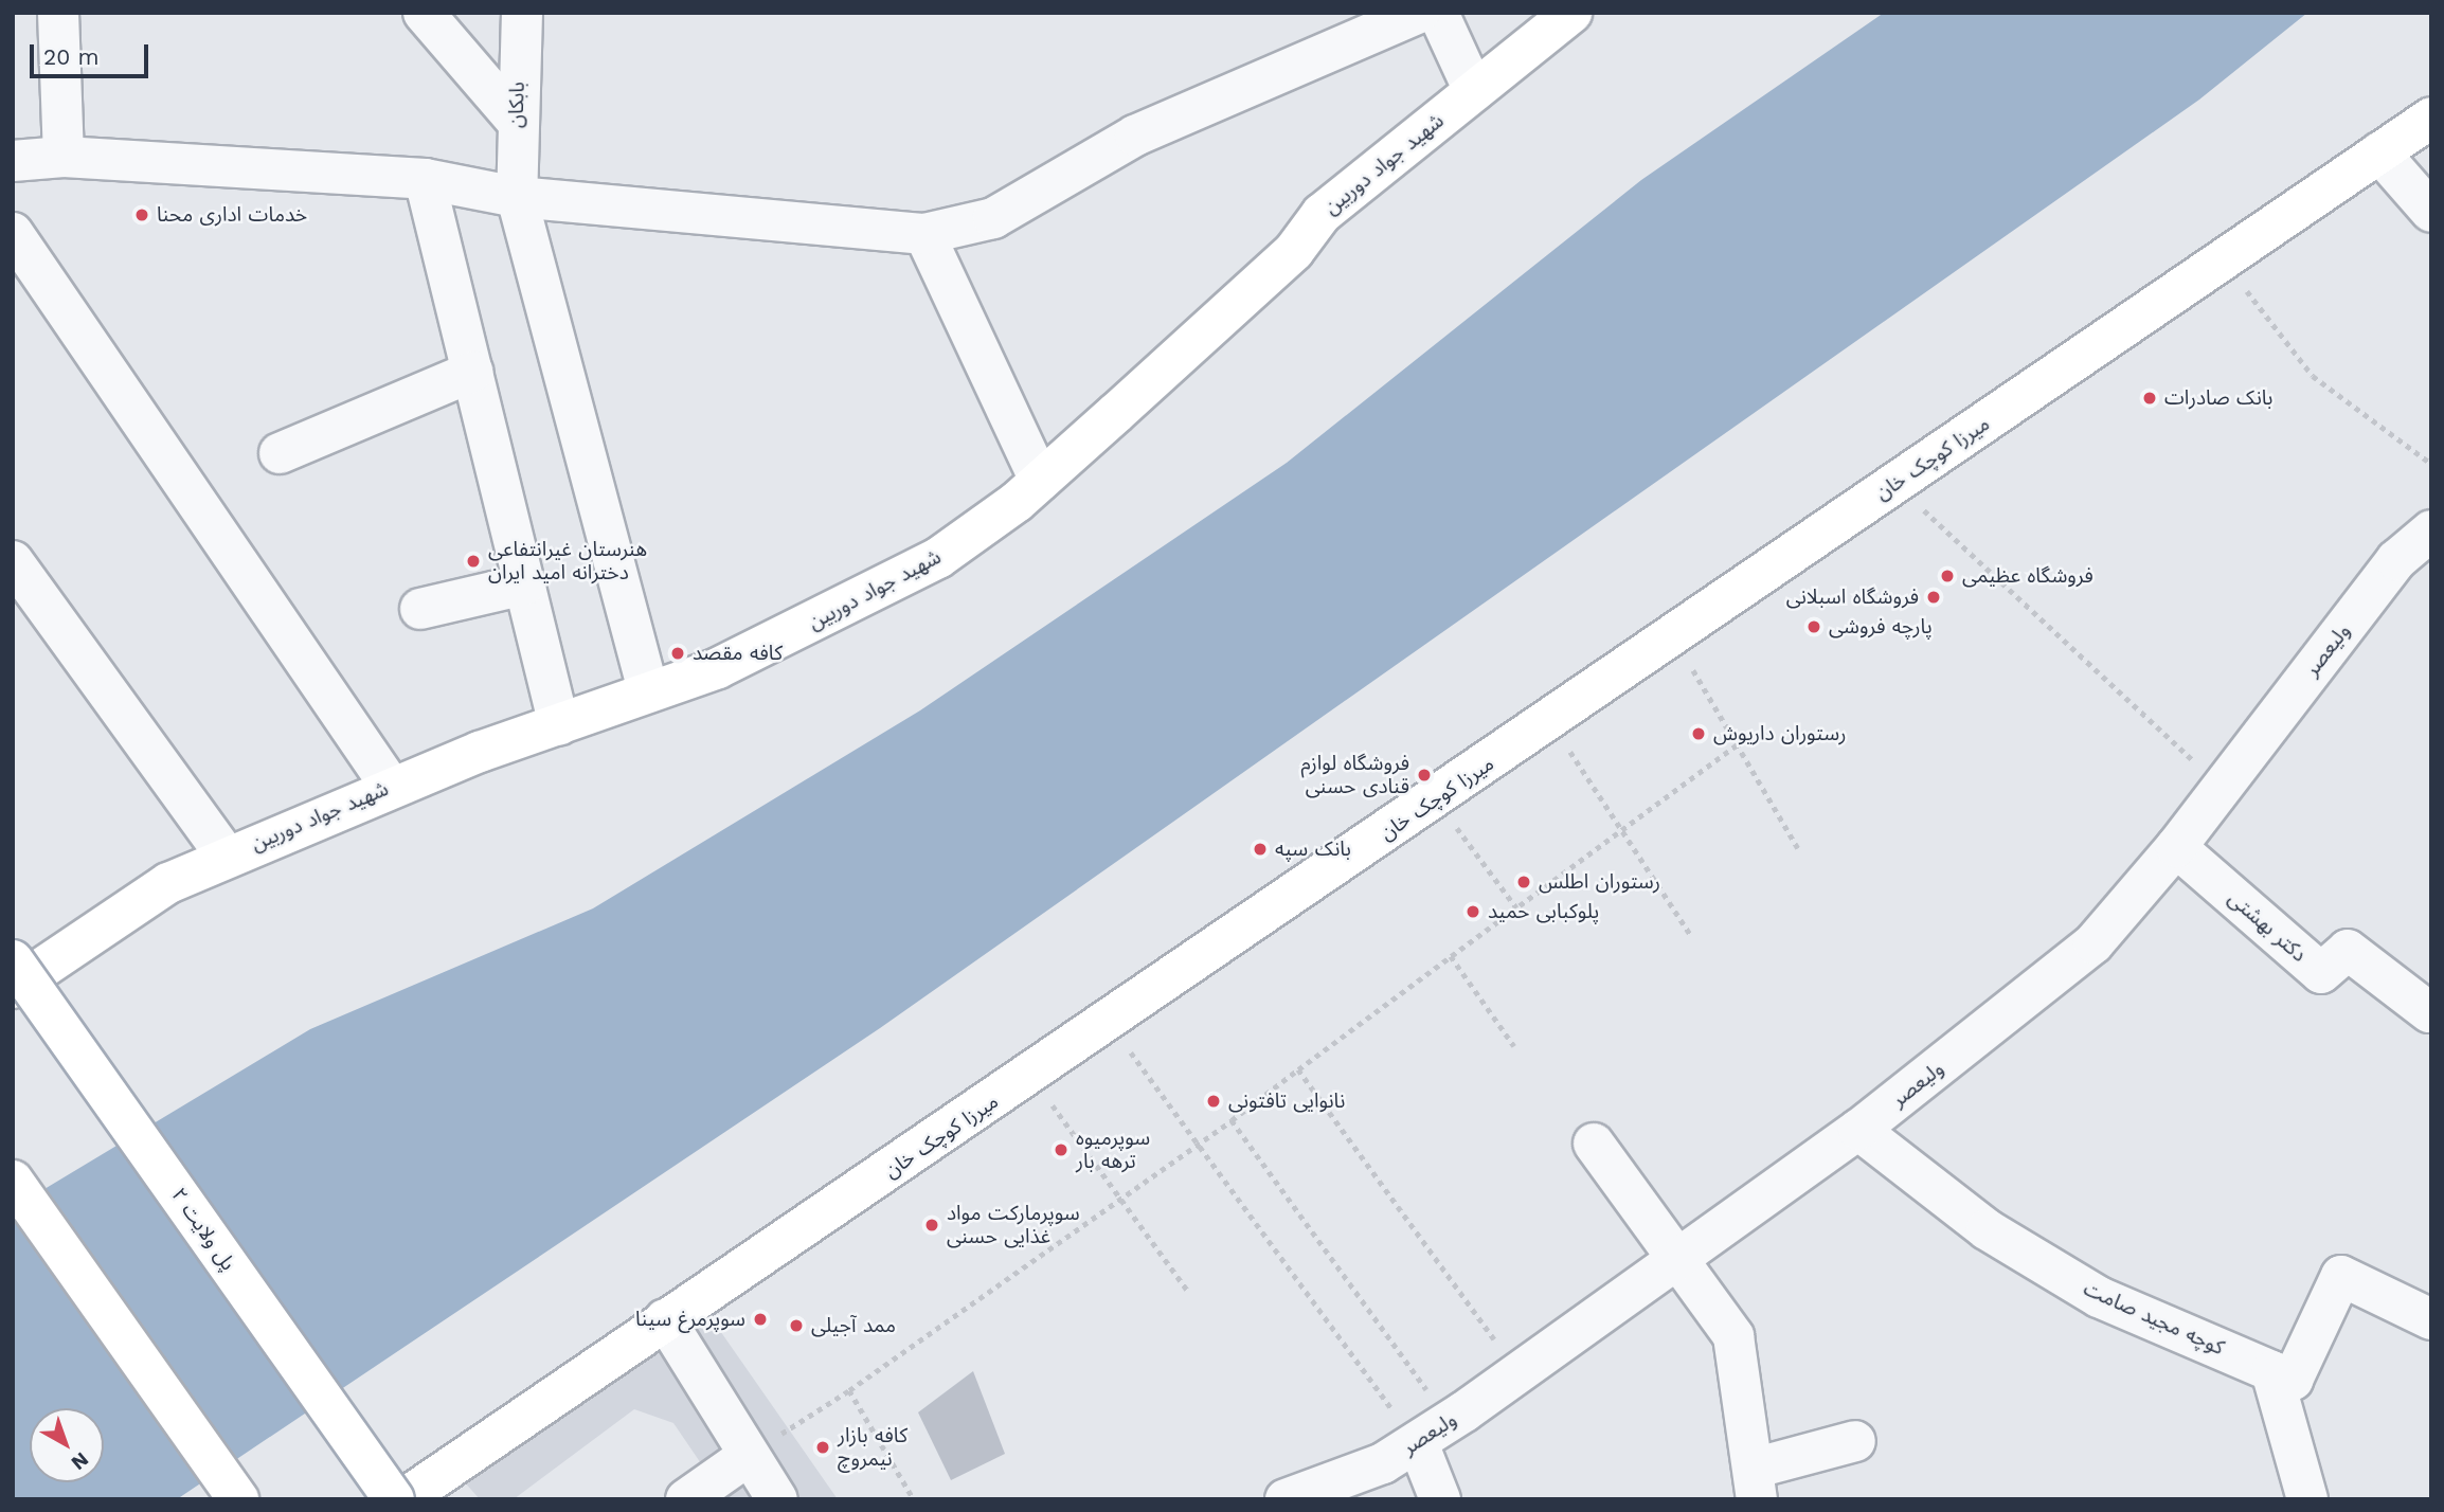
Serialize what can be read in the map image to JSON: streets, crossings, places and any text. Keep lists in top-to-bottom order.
{
  "streets": {
    "main road": ["شهید جواد دوربین", "میرزا کوچک خان", "پل ولایت ۲"],
    "street": [
      "بابکان",
      "ولیعصر",
      "دکتر بهشتی",
      "کوچه مجید صامت"
    ]
  },
  "crossings": [
    ["بابکان", "شهید جواد دوربین"],
    ["ولیعصر", "دکتر بهشتی"],
    ["ولیعصر", "کوچه مجید صامت"]
  ],
  "places": [
    "خدمات اداری محنا",
    "بانک صادرات",
    "هنرستان غیرانتفاعی دخترانه امید ایران",
    "فروشگاه عظیمی",
    "فروشگاه اسبلانی",
    "پارچه فروشی",
    "کافه مقصد",
    "رستوران داریوش",
    "فروشگاه لوازم قنادی حسنی",
    "بانک سپه",
    "رستوران اطلس",
    "پلوکبابی حمید",
    "نانوایی تافتونی",
    "سوپرمیوه ترهه بار",
    "سوپرمارکت مواد غذایی حسنی",
    "سوپرمرغ سینا",
    "ممد آجیلی",
    "کافه بازار نیمروچ"
  ],
  "scale_bar": "20 m",
  "north": "bottom right"
}
